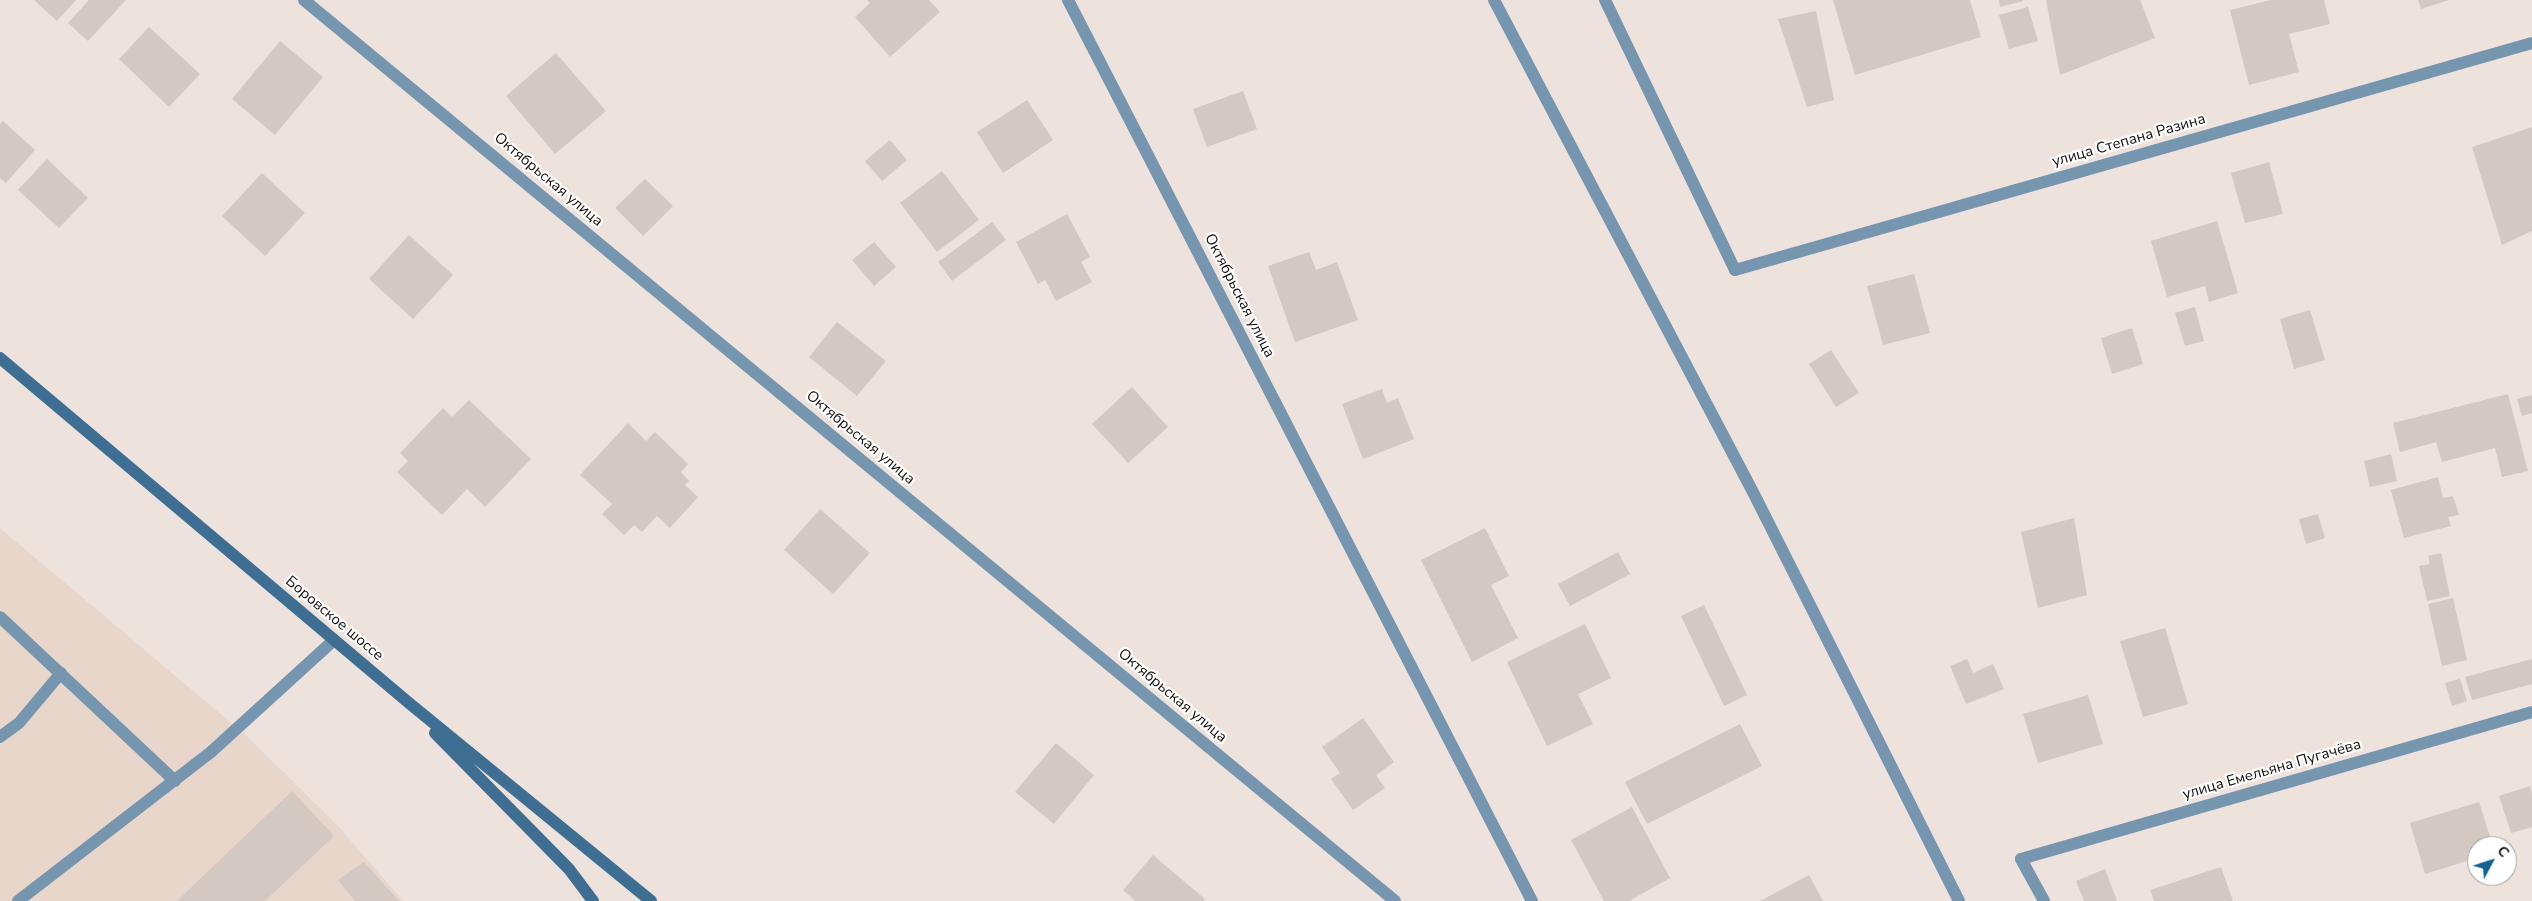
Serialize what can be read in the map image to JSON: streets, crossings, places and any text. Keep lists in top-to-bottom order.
{
  "streets": {
    "main road": ["Боровское шоссе"],
    "street": ["улица Степана Разина", "Октябрьская улица", "улица Емельяна Пугачёва"]
  },
  "north": "top right"
}
